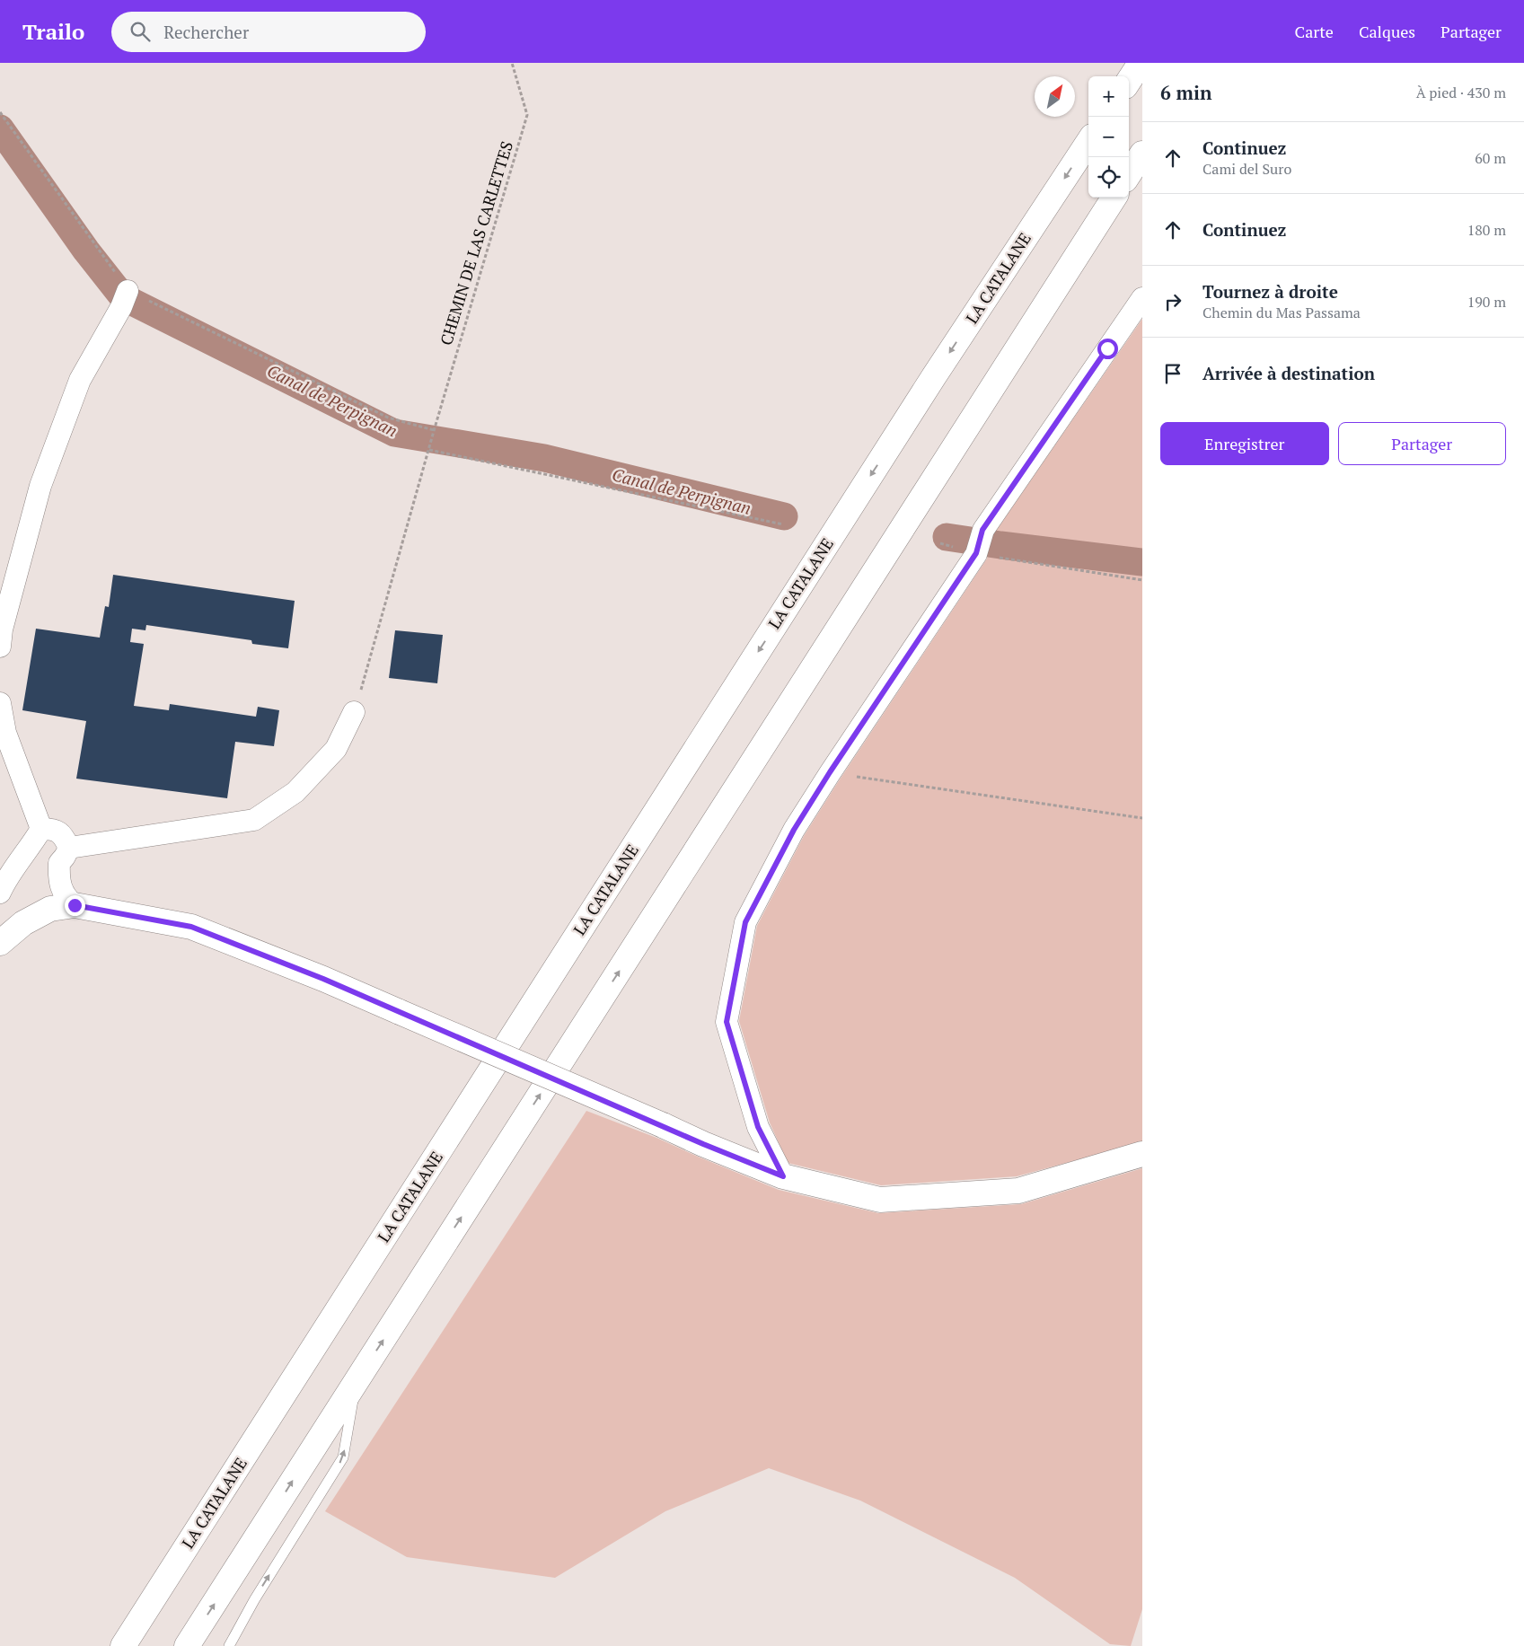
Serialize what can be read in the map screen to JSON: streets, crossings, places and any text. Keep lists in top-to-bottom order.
{
  "streets": {
    "main road": ["LA CATALANE"],
    "path": ["CHEMIN DE LAS CARLETTES"]
  },
  "water": ["Canal de Perpignan"],
  "north": "top right",
  "page": {
    "header": "Trailo",
    "search": "Rechercher",
    "nav": ["Carte", "Calques", "Partager"],
    "heading": ["6 min", "À pied · 430 m"],
    "map_buttons": ["+", "−"],
    "list": [
      ["Continuez", "Cami del Suro", "60 m"],
      ["Continuez", "180 m"],
      ["Tournez à droite", "Chemin du Mas Passama", "190 m"],
      "Arrivée à destination"
    ],
    "buttons": ["Enregistrer", "Partager"]
  }
}
